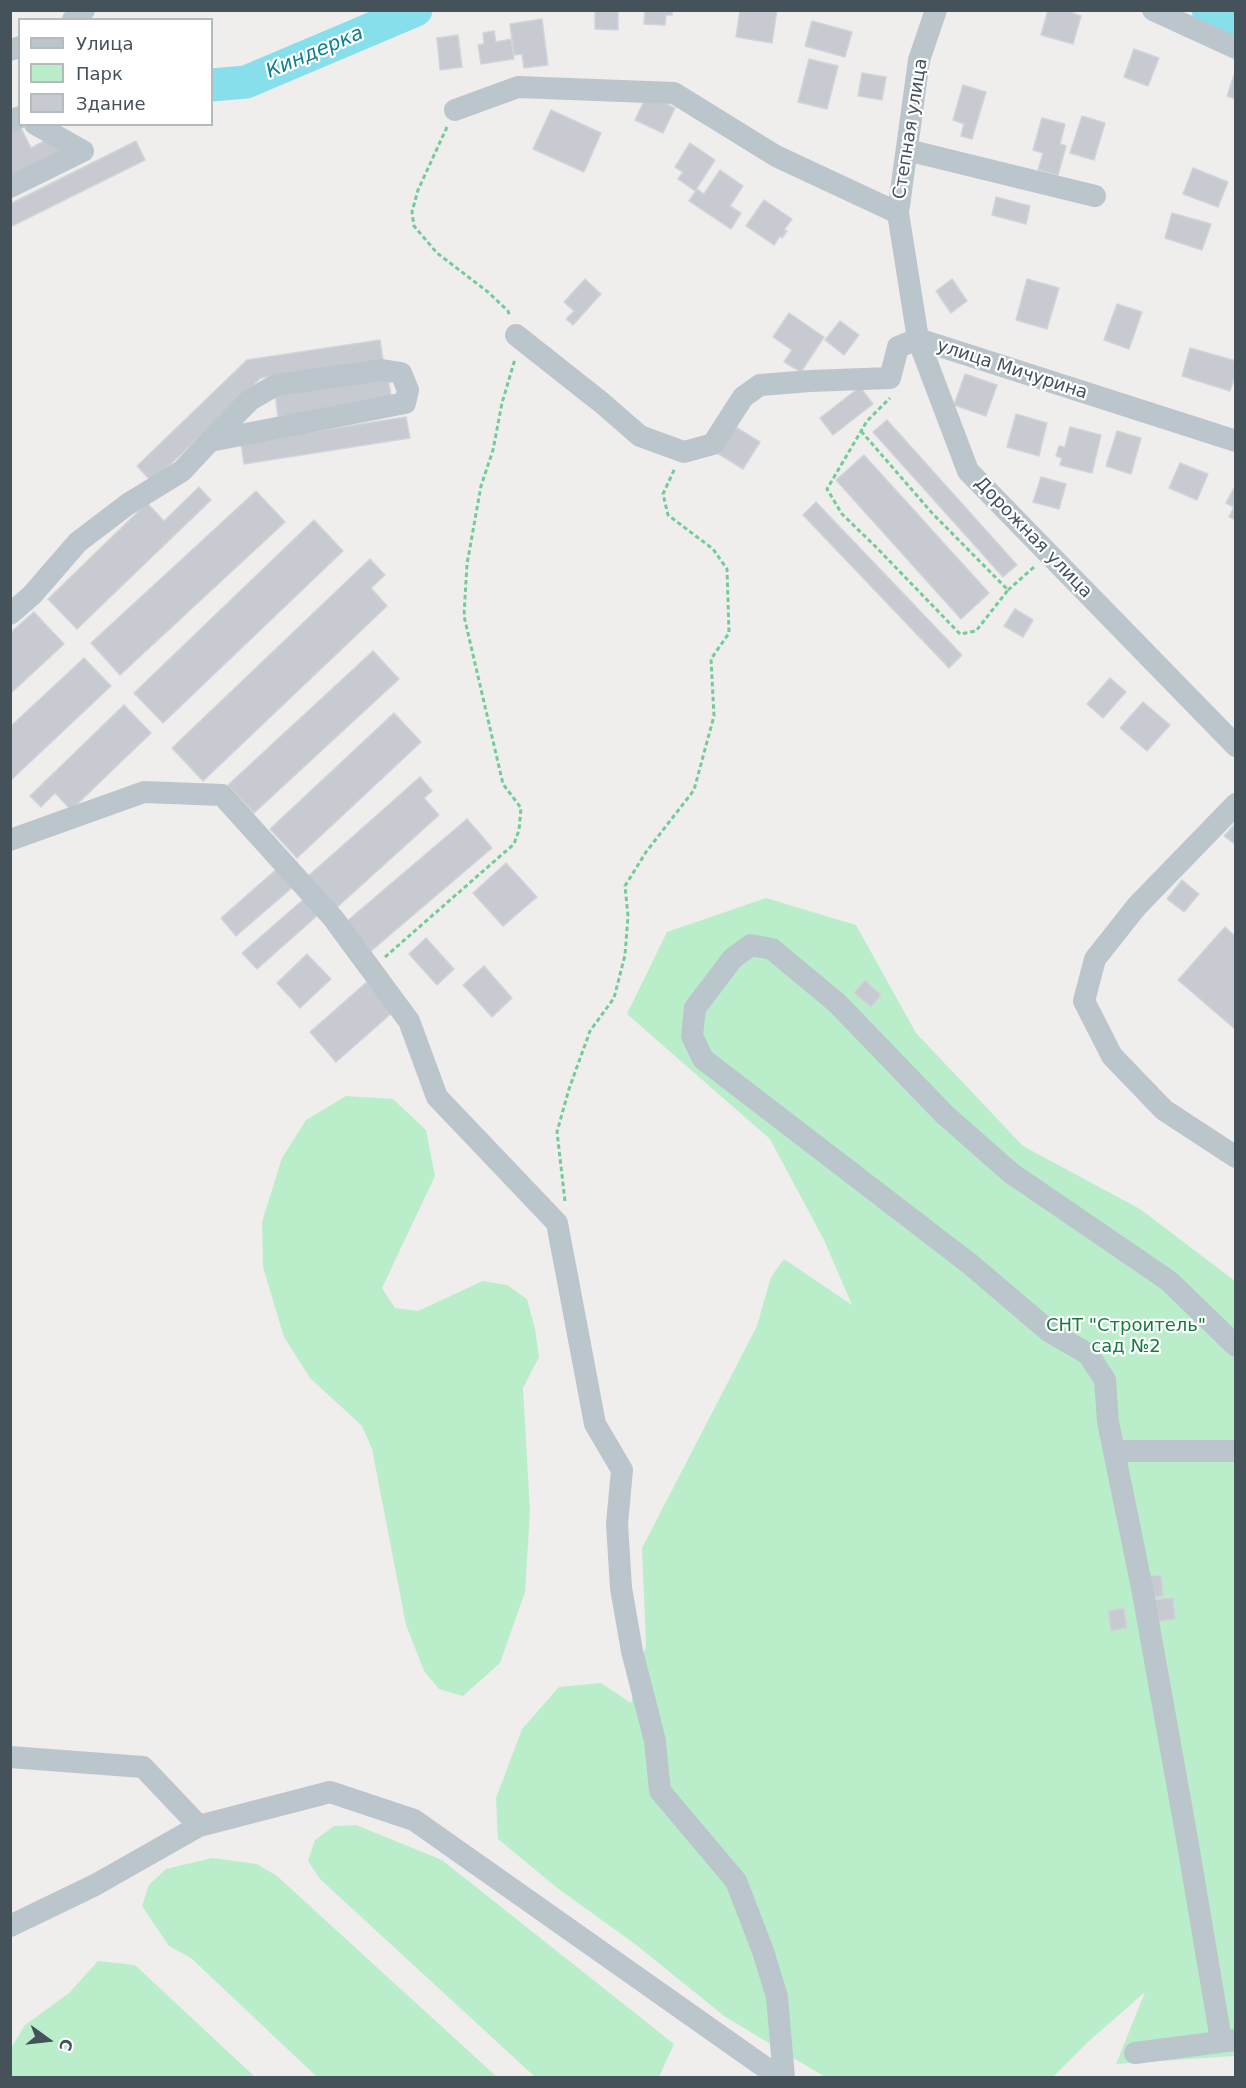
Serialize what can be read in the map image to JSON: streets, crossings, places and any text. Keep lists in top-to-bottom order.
{
  "streets": {
    "street": ["Степная улица", "улица Мичурина", "Дорожная улица"]
  },
  "crossings": [
    ["Степная улица", "Дорожная улица"],
    ["улица Мичурина", "Дорожная улица"]
  ],
  "water": ["Киндерка"],
  "parks": ["СНТ \"Строитель\" сад №2"],
  "legend": ["Улица", "Парк", "Здание"],
  "north": "right"
}
